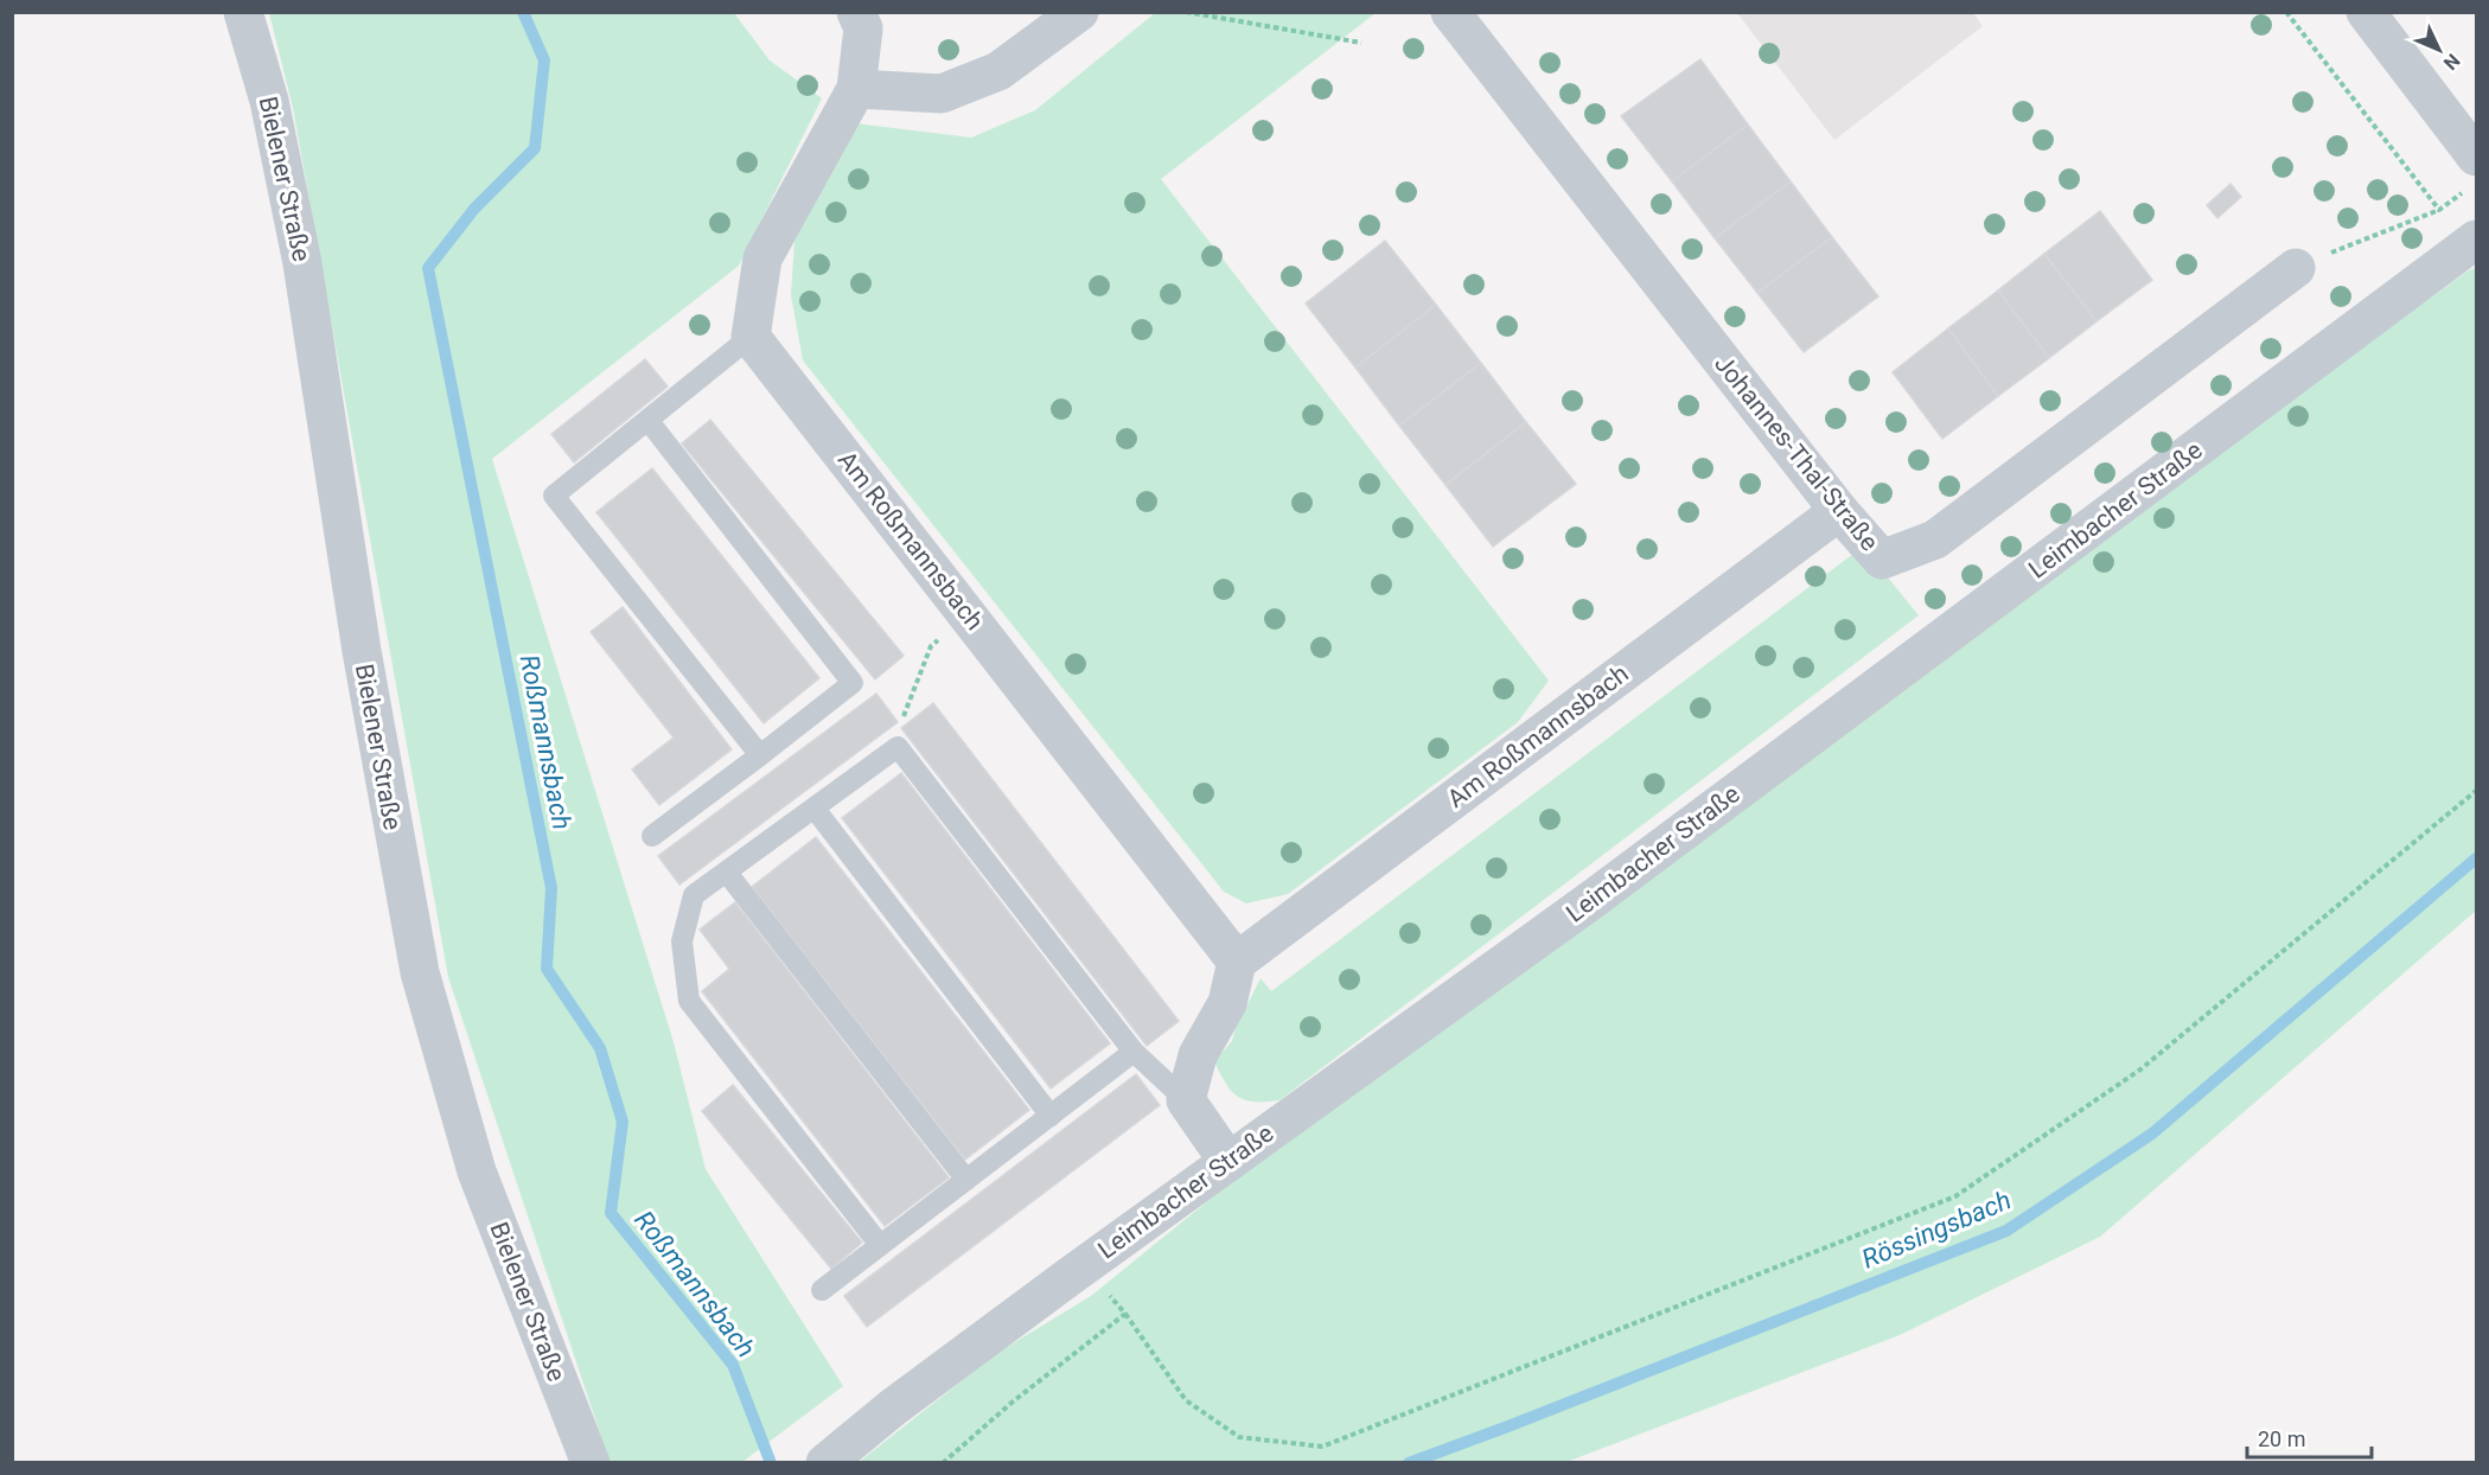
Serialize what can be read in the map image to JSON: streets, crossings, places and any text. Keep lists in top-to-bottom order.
{
  "streets": {
    "street": [
      "Bielener Straße",
      "Johannes-Thal-Straße",
      "Leimbacher Straße",
      "Am Roßmannsbach"
    ]
  },
  "crossings": [
    ["Johannes-Thal-Straße", "Am Roßmannsbach"]
  ],
  "water": ["Roßmannsbach", "Rössingsbach"],
  "scale_bar": "20 m",
  "north": "bottom right"
}
